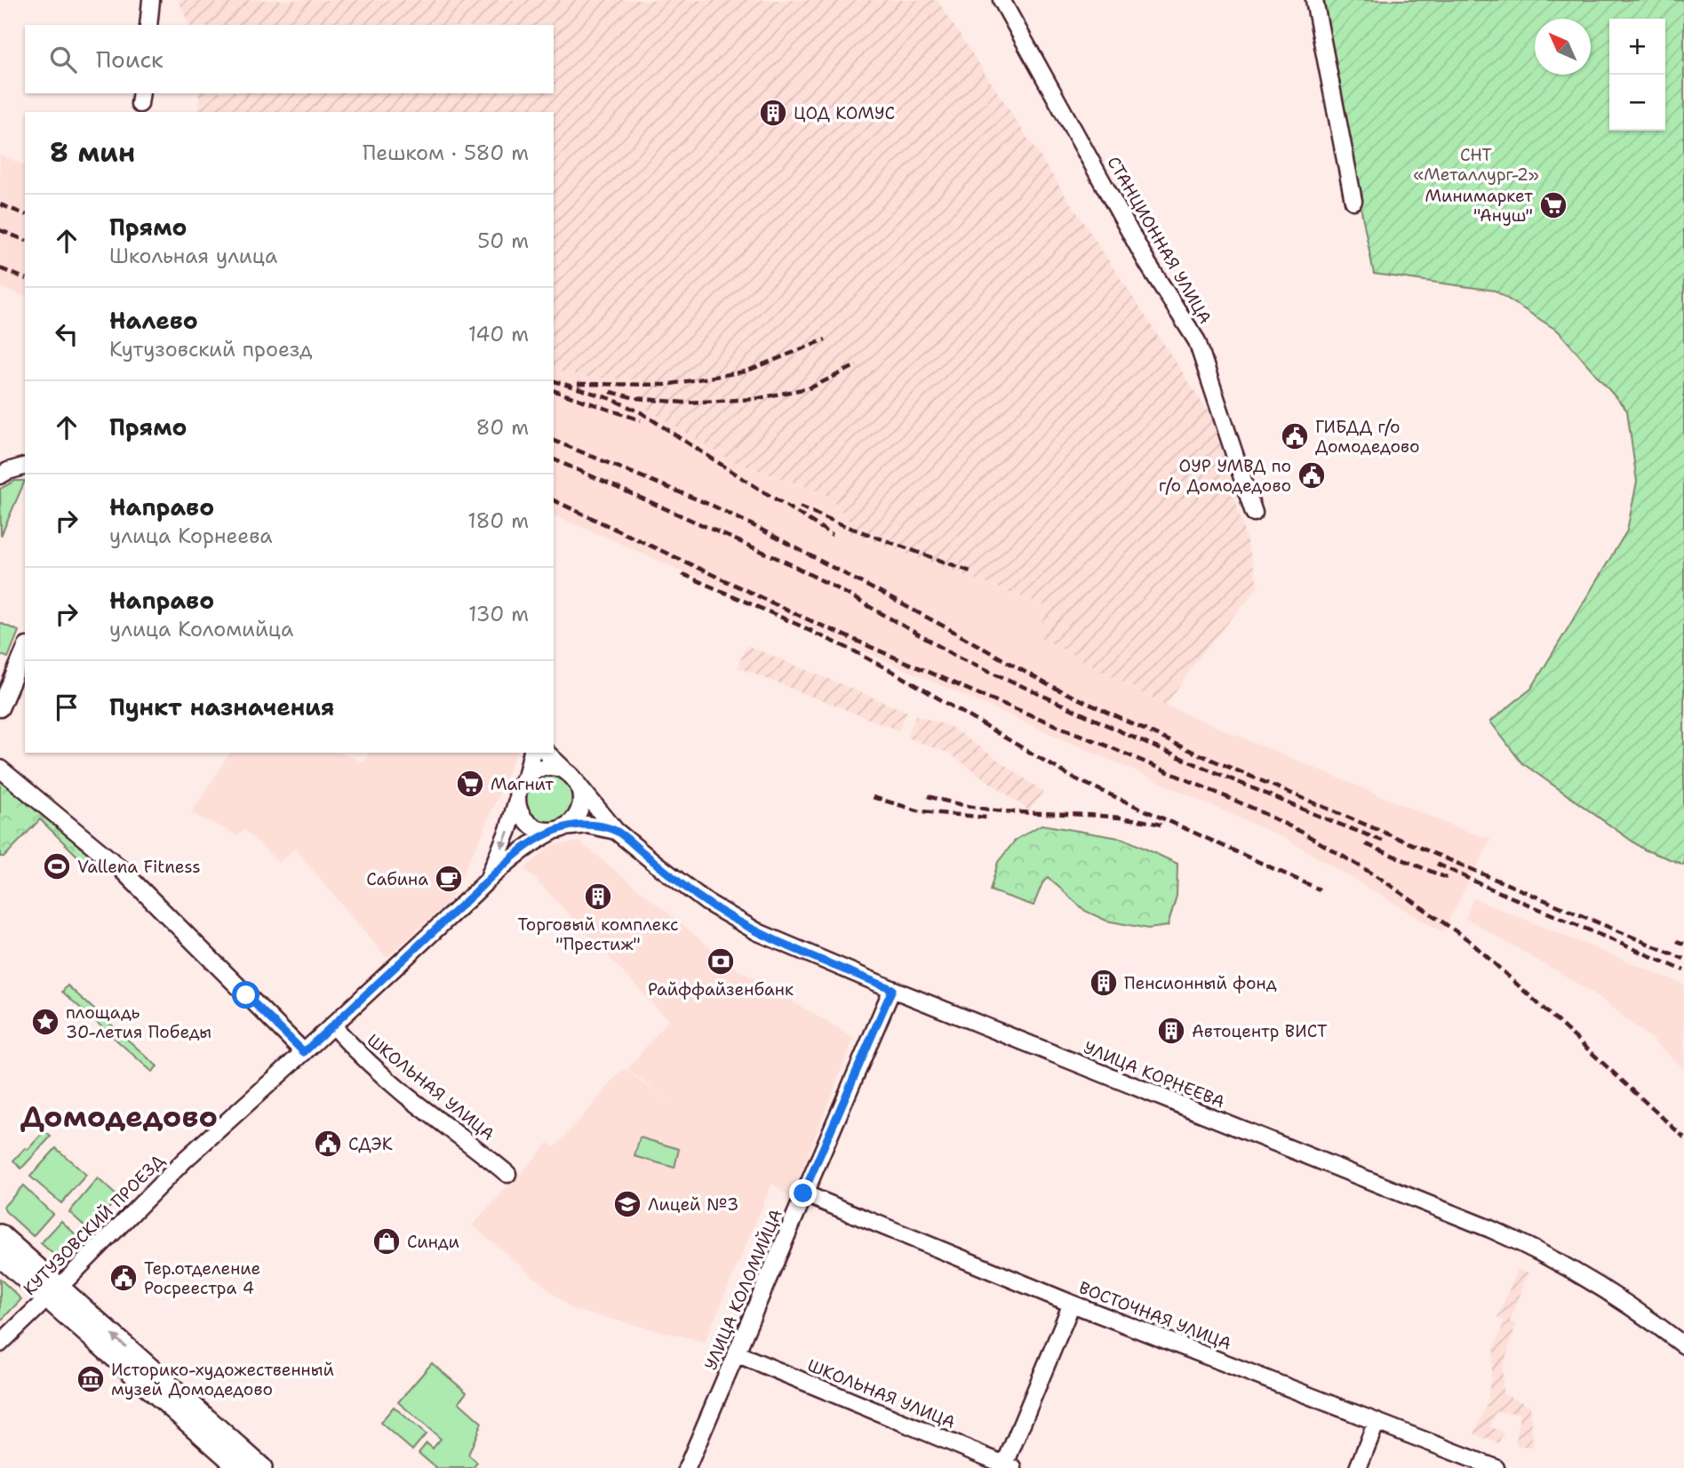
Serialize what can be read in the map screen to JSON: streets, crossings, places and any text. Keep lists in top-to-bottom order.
{
  "streets": {
    "street": [
      "СТАНЦИОННАЯ УЛИЦА",
      "УЛИЦА КОРНЕЕВА",
      "ШКОЛЬНАЯ УЛИЦА",
      "КУТУЗОВСКИЙ ПРОЕЗД",
      "УЛИЦА КОЛОМИЙЦА",
      "ВОСТОЧНАЯ УЛИЦА"
    ]
  },
  "crossings": [
    ["УЛИЦА КОРНЕЕВА", "КУТУЗОВСКИЙ ПРОЕЗД"],
    ["УЛИЦА КОРНЕЕВА", "УЛИЦА КОЛОМИЙЦА"],
    ["ШКОЛЬНАЯ УЛИЦА", "КУТУЗОВСКИЙ ПРОЕЗД"],
    ["ШКОЛЬНАЯ УЛИЦА", "УЛИЦА КОЛОМИЙЦА"],
    ["УЛИЦА КОЛОМИЙЦА", "ВОСТОЧНАЯ УЛИЦА"]
  ],
  "districts": ["Домодедово"],
  "parks": ["СНТ «Металлург-2»"],
  "places": {
    "building": [
      "ЦОД КОМУС",
      "Торговый комплекс \"Престиж\"",
      "Пенсионный фонд",
      "Автоцентр ВИСТ"
    ],
    "supermarket": ["Минимаркет \"Ануш\"", "Магнит"],
    "public building": [
      "ГИБДД г/о Домодедово",
      "ОУР УМВД по г/о Домодедово",
      "СДЭК",
      "Тер.отделение Росреестра 4"
    ],
    "sports": ["Vallena Fitness"],
    "cafe": ["Сабина"],
    "bank": ["Райффайзенбанк"],
    "place": ["площадь 30-летия Победы"],
    "school or university": ["Лицей №3"],
    "shop": ["Синди"],
    "museum": ["Историко-художественный музей Домодедово"]
  },
  "north": "top left",
  "page": {
    "map_buttons": ["+", "−"],
    "search": "Поиск",
    "heading": ["8 мин", "Пешком · 580 m"],
    "list": [
      ["Прямо", "Школьная улица", "50 m"],
      ["Налево", "Кутузовский проезд", "140 m"],
      ["Прямо", "80 m"],
      ["Направо", "улица Корнеева", "180 m"],
      ["Направо", "улица Коломийца", "130 m"],
      "Пункт назначения"
    ]
  }
}
